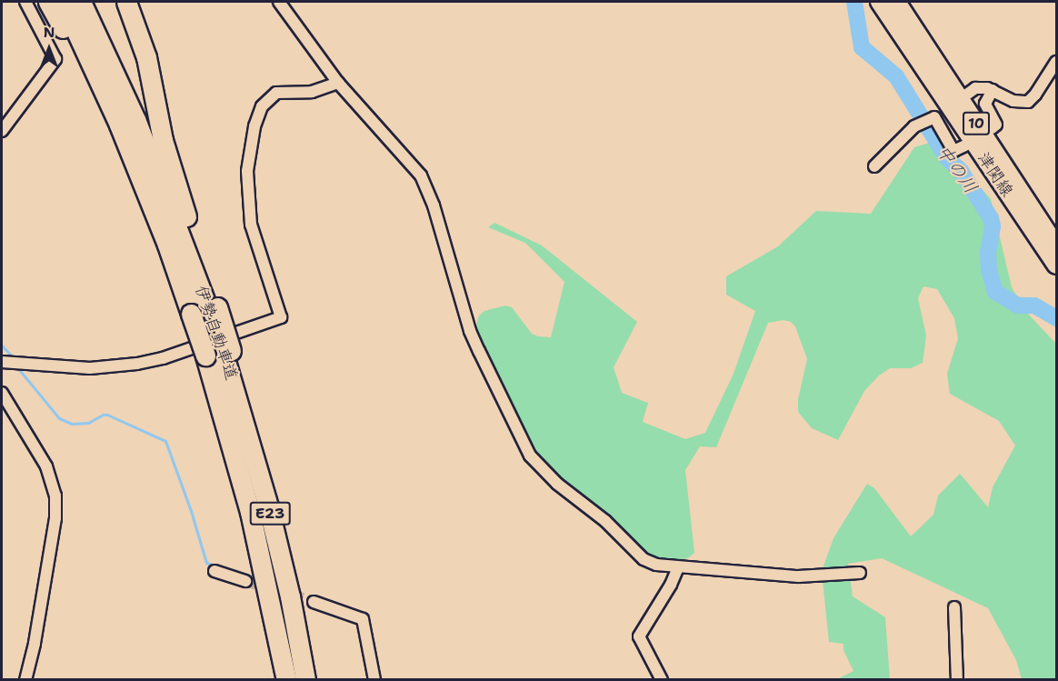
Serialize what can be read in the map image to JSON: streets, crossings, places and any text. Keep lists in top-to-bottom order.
{
  "streets": {
    "highway": ["伊勢自動車道", "E23"],
    "main road": ["10", "津関線"]
  },
  "water": ["中の川"],
  "north": "top"
}
